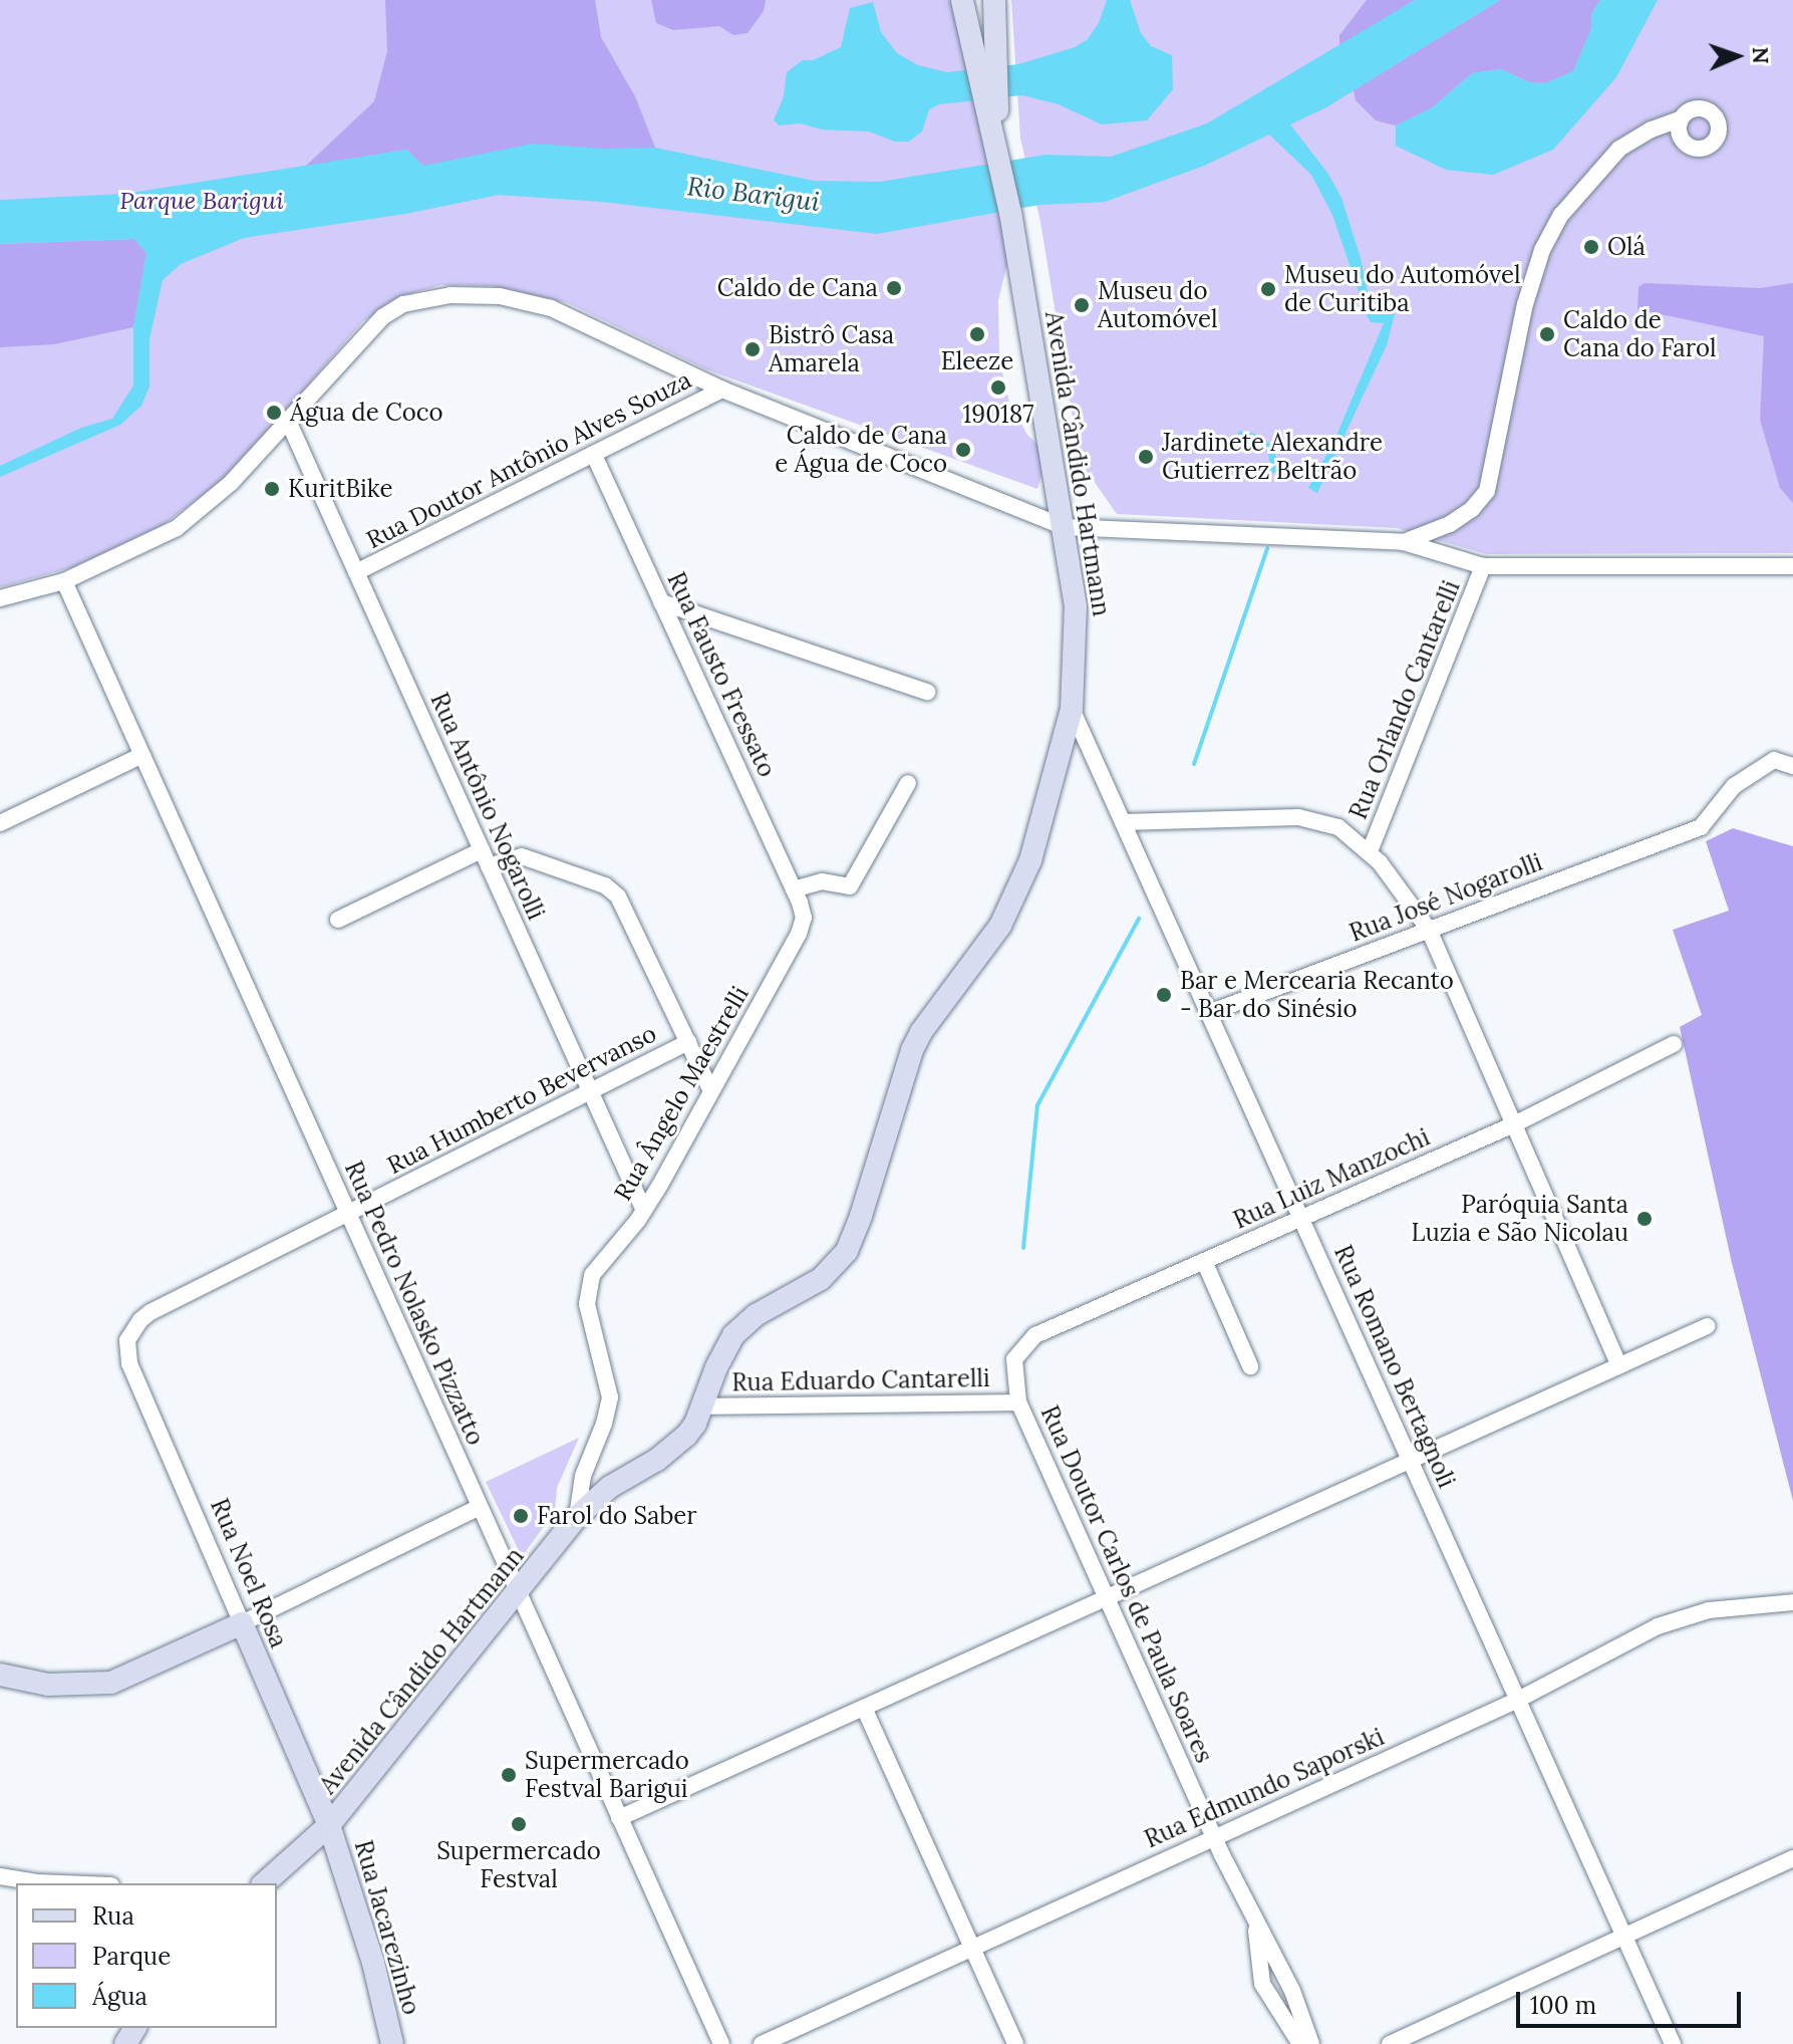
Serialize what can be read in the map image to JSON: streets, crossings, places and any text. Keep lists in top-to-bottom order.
{
  "streets": {
    "main road": ["Avenida Cândido Hartmann", "Rua Noel Rosa", "Rua Jacarezinho"],
    "street": [
      "Rua Doutor Antônio Alves Souza",
      "Rua Fausto Fressato",
      "Rua Orlando Cantarelli",
      "Rua Antônio Nogarolli",
      "Rua José Nogarolli",
      "Rua Ângelo Maestrelli",
      "Rua Humberto Bevervanso",
      "Rua Luiz Manzochi",
      "Rua Pedro Nolasko Pizzatto",
      "Rua Romano Bertagnoli",
      "Rua Eduardo Cantarelli",
      "Rua Doutor Carlos de Paula Soares",
      "Rua Edmundo Saporski"
    ]
  },
  "crossings": [
    ["Rua Doutor Antônio Alves Souza", "Rua Fausto Fressato"],
    ["Rua Doutor Antônio Alves Souza", "Rua Antônio Nogarolli"],
    ["Avenida Cândido Hartmann", "Rua Ângelo Maestrelli"],
    ["Avenida Cândido Hartmann", "Rua Pedro Nolasko Pizzatto"],
    ["Avenida Cândido Hartmann", "Rua Romano Bertagnoli"],
    ["Avenida Cândido Hartmann", "Rua Eduardo Cantarelli"],
    ["Avenida Cândido Hartmann", "Rua Noel Rosa"],
    ["Avenida Cândido Hartmann", "Rua Jacarezinho"],
    ["Rua Fausto Fressato", "Rua Ângelo Maestrelli"],
    ["Rua Antônio Nogarolli", "Rua Ângelo Maestrelli"],
    ["Rua Antônio Nogarolli", "Rua Humberto Bevervanso"],
    ["Rua José Nogarolli", "Rua Romano Bertagnoli"],
    ["Rua Humberto Bevervanso", "Rua Pedro Nolasko Pizzatto"],
    ["Rua Humberto Bevervanso", "Rua Noel Rosa"],
    ["Rua Luiz Manzochi", "Rua Romano Bertagnoli"],
    ["Rua Luiz Manzochi", "Rua Doutor Carlos de Paula Soares"],
    ["Rua Romano Bertagnoli", "Rua Edmundo Saporski"],
    ["Rua Eduardo Cantarelli", "Rua Doutor Carlos de Paula Soares"],
    ["Rua Noel Rosa", "Rua Jacarezinho"],
    ["Rua Doutor Carlos de Paula Soares", "Rua Edmundo Saporski"]
  ],
  "water": ["Rio Barigui"],
  "parks": ["Parque Barigui"],
  "places": [
    "Olá",
    "Caldo de Cana",
    "Museu do Automóvel de Curitiba",
    "Museu do Automóvel",
    "Eleeze",
    "Caldo de Cana do Farol",
    "Bistrô Casa Amarela",
    "190187",
    "Água de Coco",
    "Caldo de Cana e Água de Coco",
    "Jardinete Alexandre Gutierrez Beltrão",
    "KuritBike",
    "Bar e Mercearia Recanto - Bar do Sinésio",
    "Paróquia Santa Luzia e São Nicolau",
    "Farol do Saber",
    "Supermercado Festval Barigui",
    "Supermercado Festval"
  ],
  "legend": ["Rua", "Parque", "Água"],
  "scale_bar": "100 m",
  "north": "right"
}
